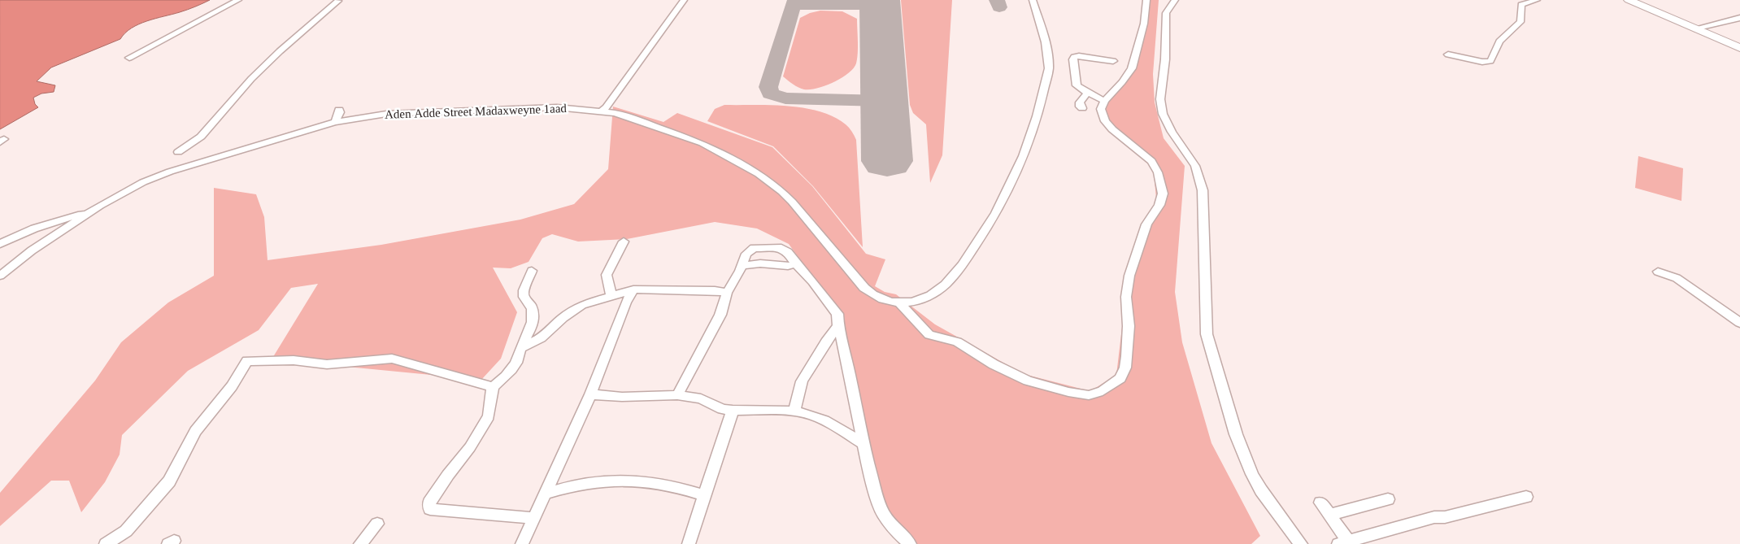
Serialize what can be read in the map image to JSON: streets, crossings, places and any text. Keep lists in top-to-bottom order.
{
  "streets": {
    "street": ["Aden Adde Street Madaxweyne 1aad"]
  }
}
